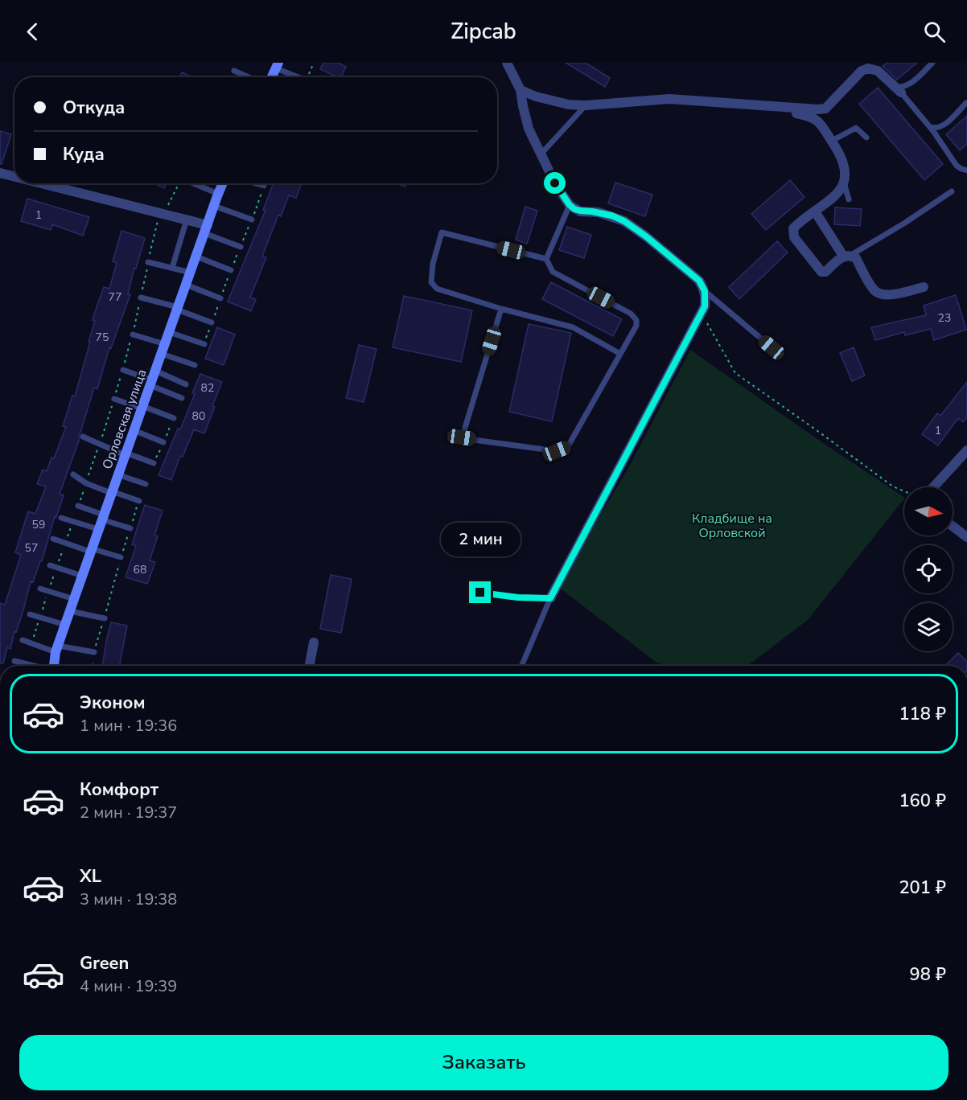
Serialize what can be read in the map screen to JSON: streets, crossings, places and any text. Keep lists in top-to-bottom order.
{
  "streets": {
    "main road": ["Орловская улица"]
  },
  "parks": ["Кладбище на Орловской"],
  "house_numbers": [
    "1",
    "77",
    "23",
    "75",
    "82",
    "80",
    "1",
    "59",
    "57",
    "68"
  ],
  "north": "right",
  "page": {
    "header": "Zipcab",
    "banner": ["Откуда", "Куда"],
    "bubble": "2 мин",
    "list": [
      {
        "name": "Эконом",
        "note": "1 мин · 19:36",
        "value": "118 ₽"
      },
      {
        "name": "Комфорт",
        "note": "2 мин · 19:37",
        "value": "160 ₽"
      },
      {
        "name": "XL",
        "note": "3 мин · 19:38",
        "value": "201 ₽"
      },
      {
        "name": "Green",
        "note": "4 мин · 19:39",
        "value": "98 ₽"
      }
    ],
    "buttons": "Заказать"
  }
}
